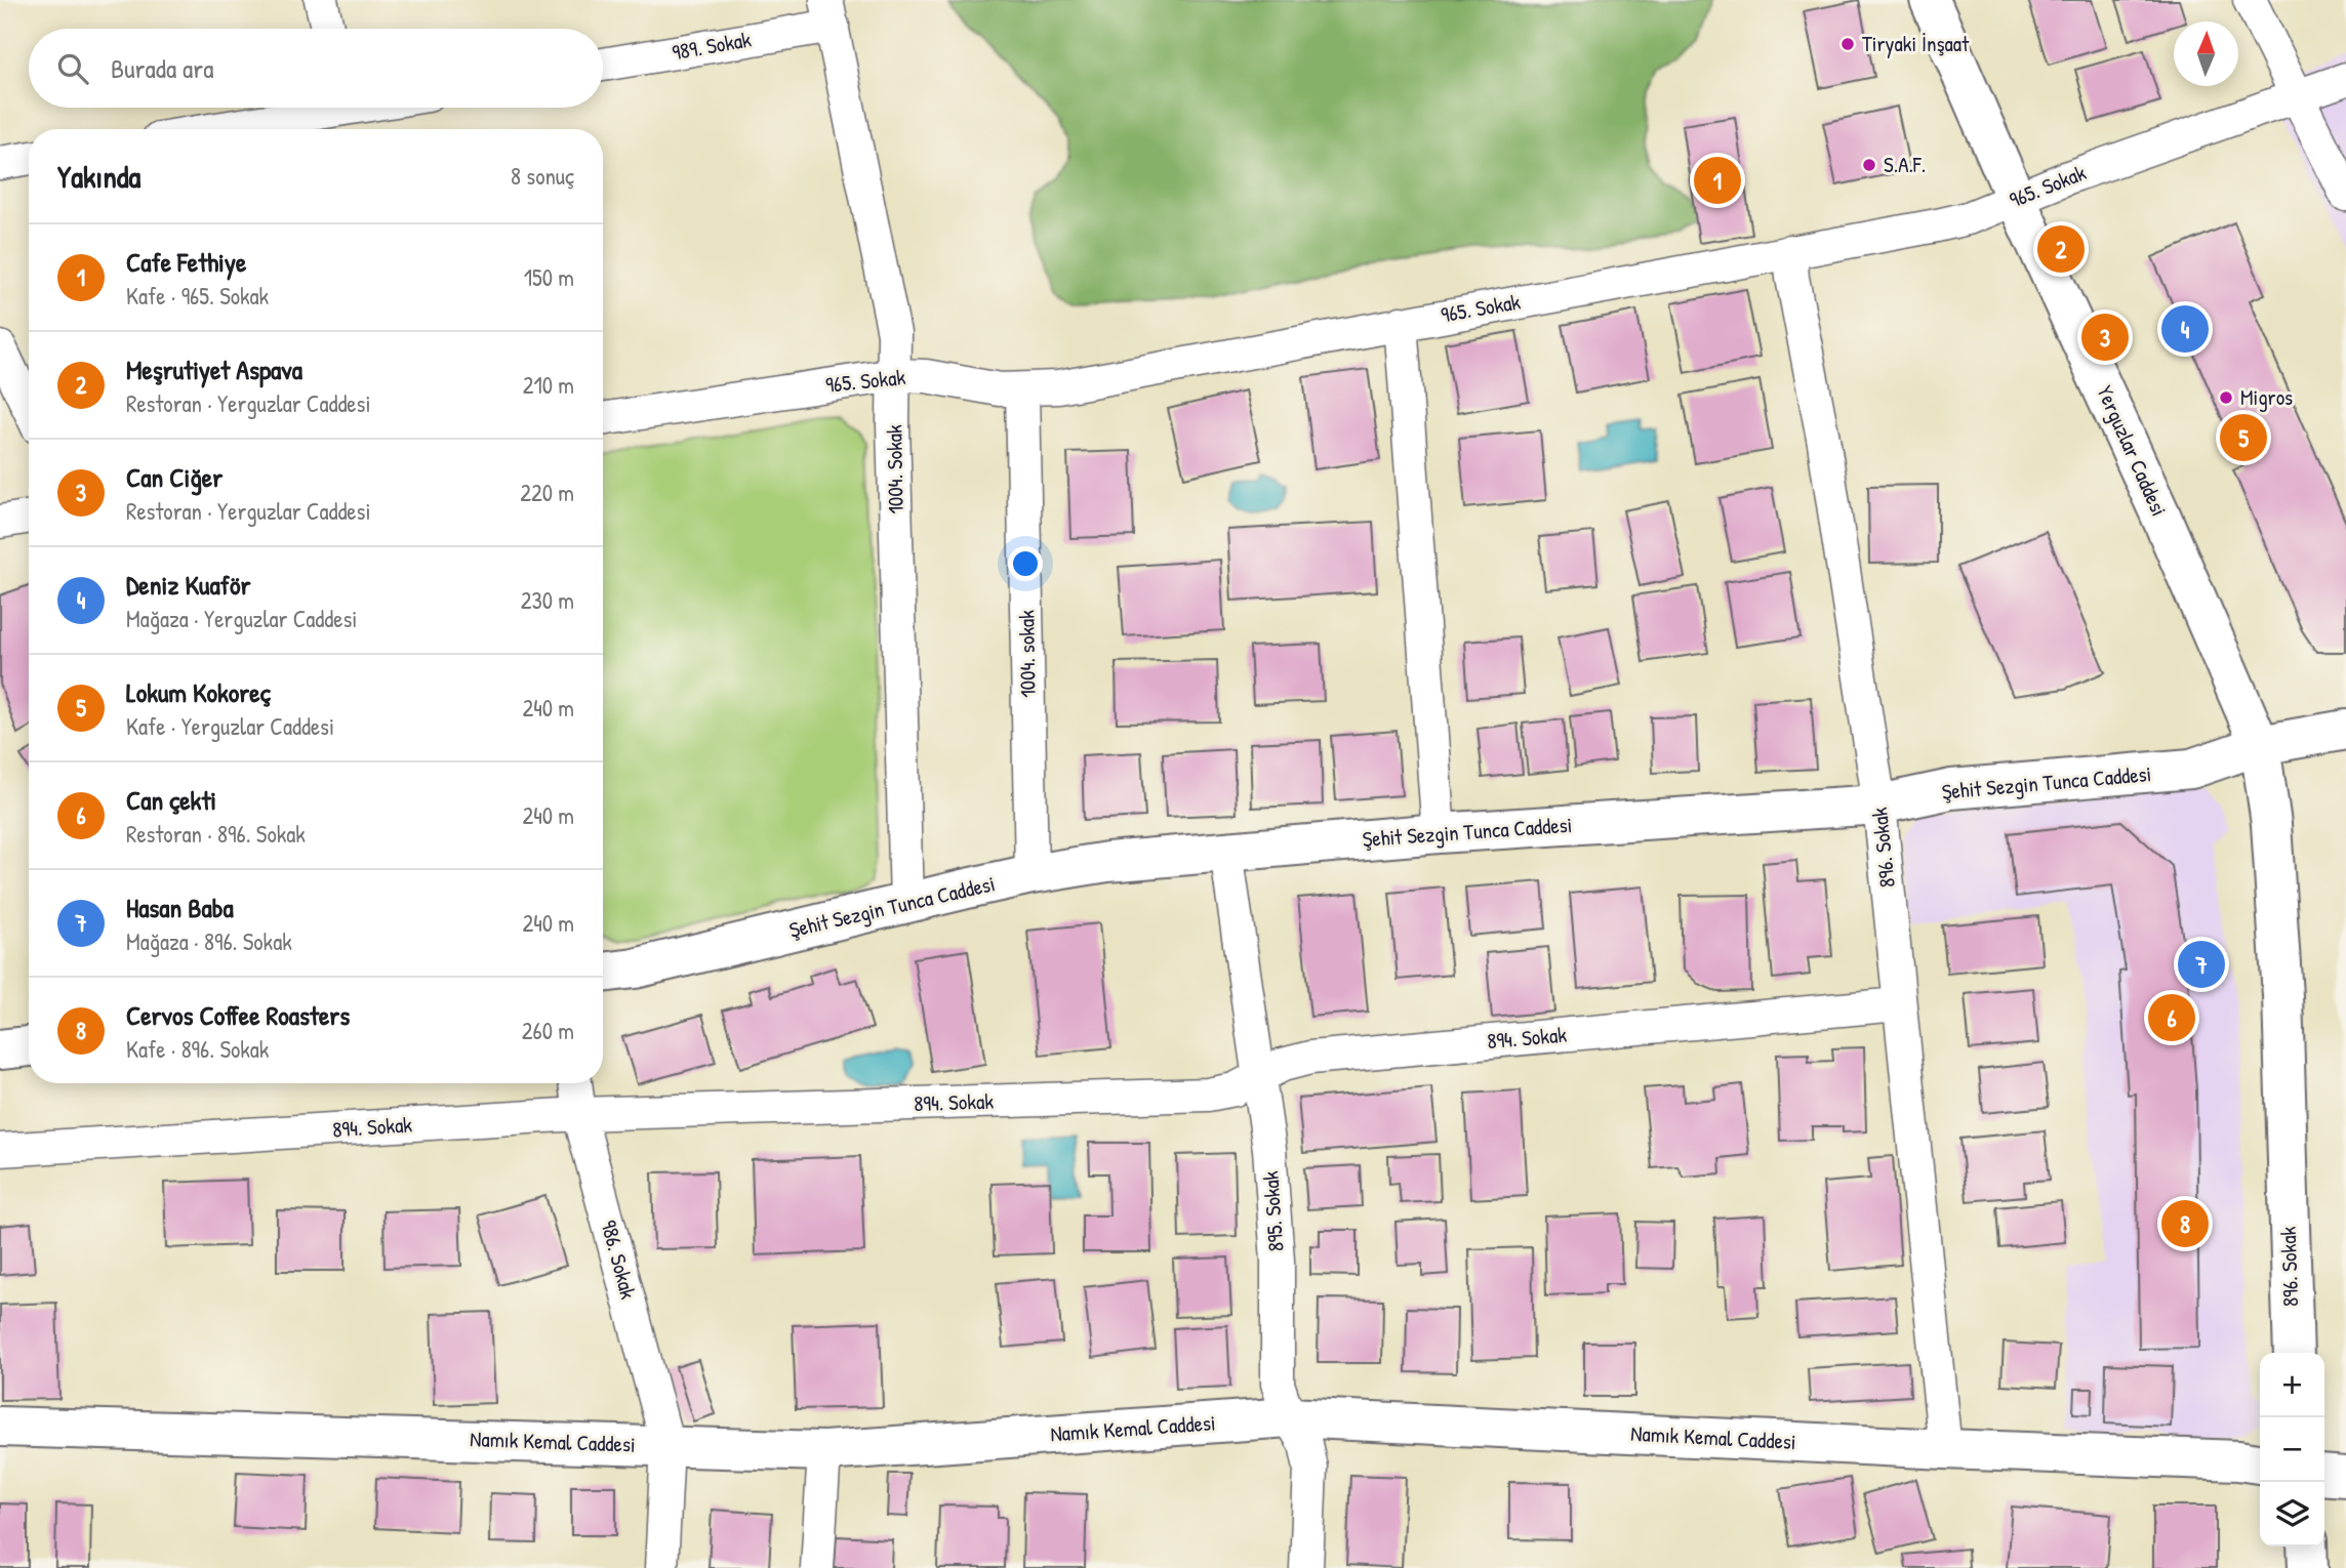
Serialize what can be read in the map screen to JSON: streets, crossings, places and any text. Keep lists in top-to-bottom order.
{
  "streets": {
    "street": [
      "989. Sokak",
      "965. Sokak",
      "Yerguzlar Caddesi",
      "1004. Sokak",
      "1004. sokak",
      "Şehit Sezgin Tunca Caddesi",
      "896. Sokak",
      "894. Sokak",
      "895. Sokak",
      "986. Sokak",
      "Namık Kemal Caddesi"
    ]
  },
  "crossings": [
    ["989. Sokak", "1004. Sokak"],
    ["965. Sokak", "Yerguzlar Caddesi"],
    ["965. Sokak", "1004. Sokak"],
    ["965. Sokak", "1004. sokak"],
    ["965. Sokak", "896. Sokak"],
    ["Yerguzlar Caddesi", "Şehit Sezgin Tunca Caddesi"],
    ["Yerguzlar Caddesi", "896. Sokak"],
    ["1004. Sokak", "Şehit Sezgin Tunca Caddesi"],
    ["1004. sokak", "Şehit Sezgin Tunca Caddesi"],
    ["Şehit Sezgin Tunca Caddesi", "896. Sokak"],
    ["Şehit Sezgin Tunca Caddesi", "895. Sokak"],
    ["896. Sokak", "894. Sokak"],
    ["896. Sokak", "Namık Kemal Caddesi"],
    ["894. Sokak", "895. Sokak"],
    ["894. Sokak", "986. Sokak"],
    ["895. Sokak", "Namık Kemal Caddesi"],
    ["986. Sokak", "Namık Kemal Caddesi"]
  ],
  "places": ["Tiryaki İnşaat", "S.A.F.", "Migros"],
  "north": "top",
  "page": {
    "search": "Burada ara",
    "heading": ["Yakında", "8 sonuç"],
    "pins": [
      "1",
      "2",
      "4",
      "3",
      "5",
      "7",
      "6",
      "8"
    ],
    "list": [
      {
        "mark": "1",
        "name": "Cafe Fethiye",
        "note": "Kafe · 965. Sokak",
        "value": "150 m"
      },
      {
        "mark": "2",
        "name": "Meşrutiyet Aspava",
        "note": "Restoran · Yerguzlar Caddesi",
        "value": "210 m"
      },
      {
        "mark": "3",
        "name": "Can Ciğer",
        "note": "Restoran · Yerguzlar Caddesi",
        "value": "220 m"
      },
      {
        "mark": "4",
        "name": "Deniz Kuaför",
        "note": "Mağaza · Yerguzlar Caddesi",
        "value": "230 m"
      },
      {
        "mark": "5",
        "name": "Lokum Kokoreç",
        "note": "Kafe · Yerguzlar Caddesi",
        "value": "240 m"
      },
      {
        "mark": "6",
        "name": "Can çekti",
        "note": "Restoran · 896. Sokak",
        "value": "240 m"
      },
      {
        "mark": "7",
        "name": "Hasan Baba",
        "note": "Mağaza · 896. Sokak",
        "value": "240 m"
      },
      {
        "mark": "8",
        "name": "Cervos Coffee Roasters",
        "note": "Kafe · 896. Sokak",
        "value": "260 m"
      }
    ],
    "map_buttons": ["+", "−"]
  }
}
